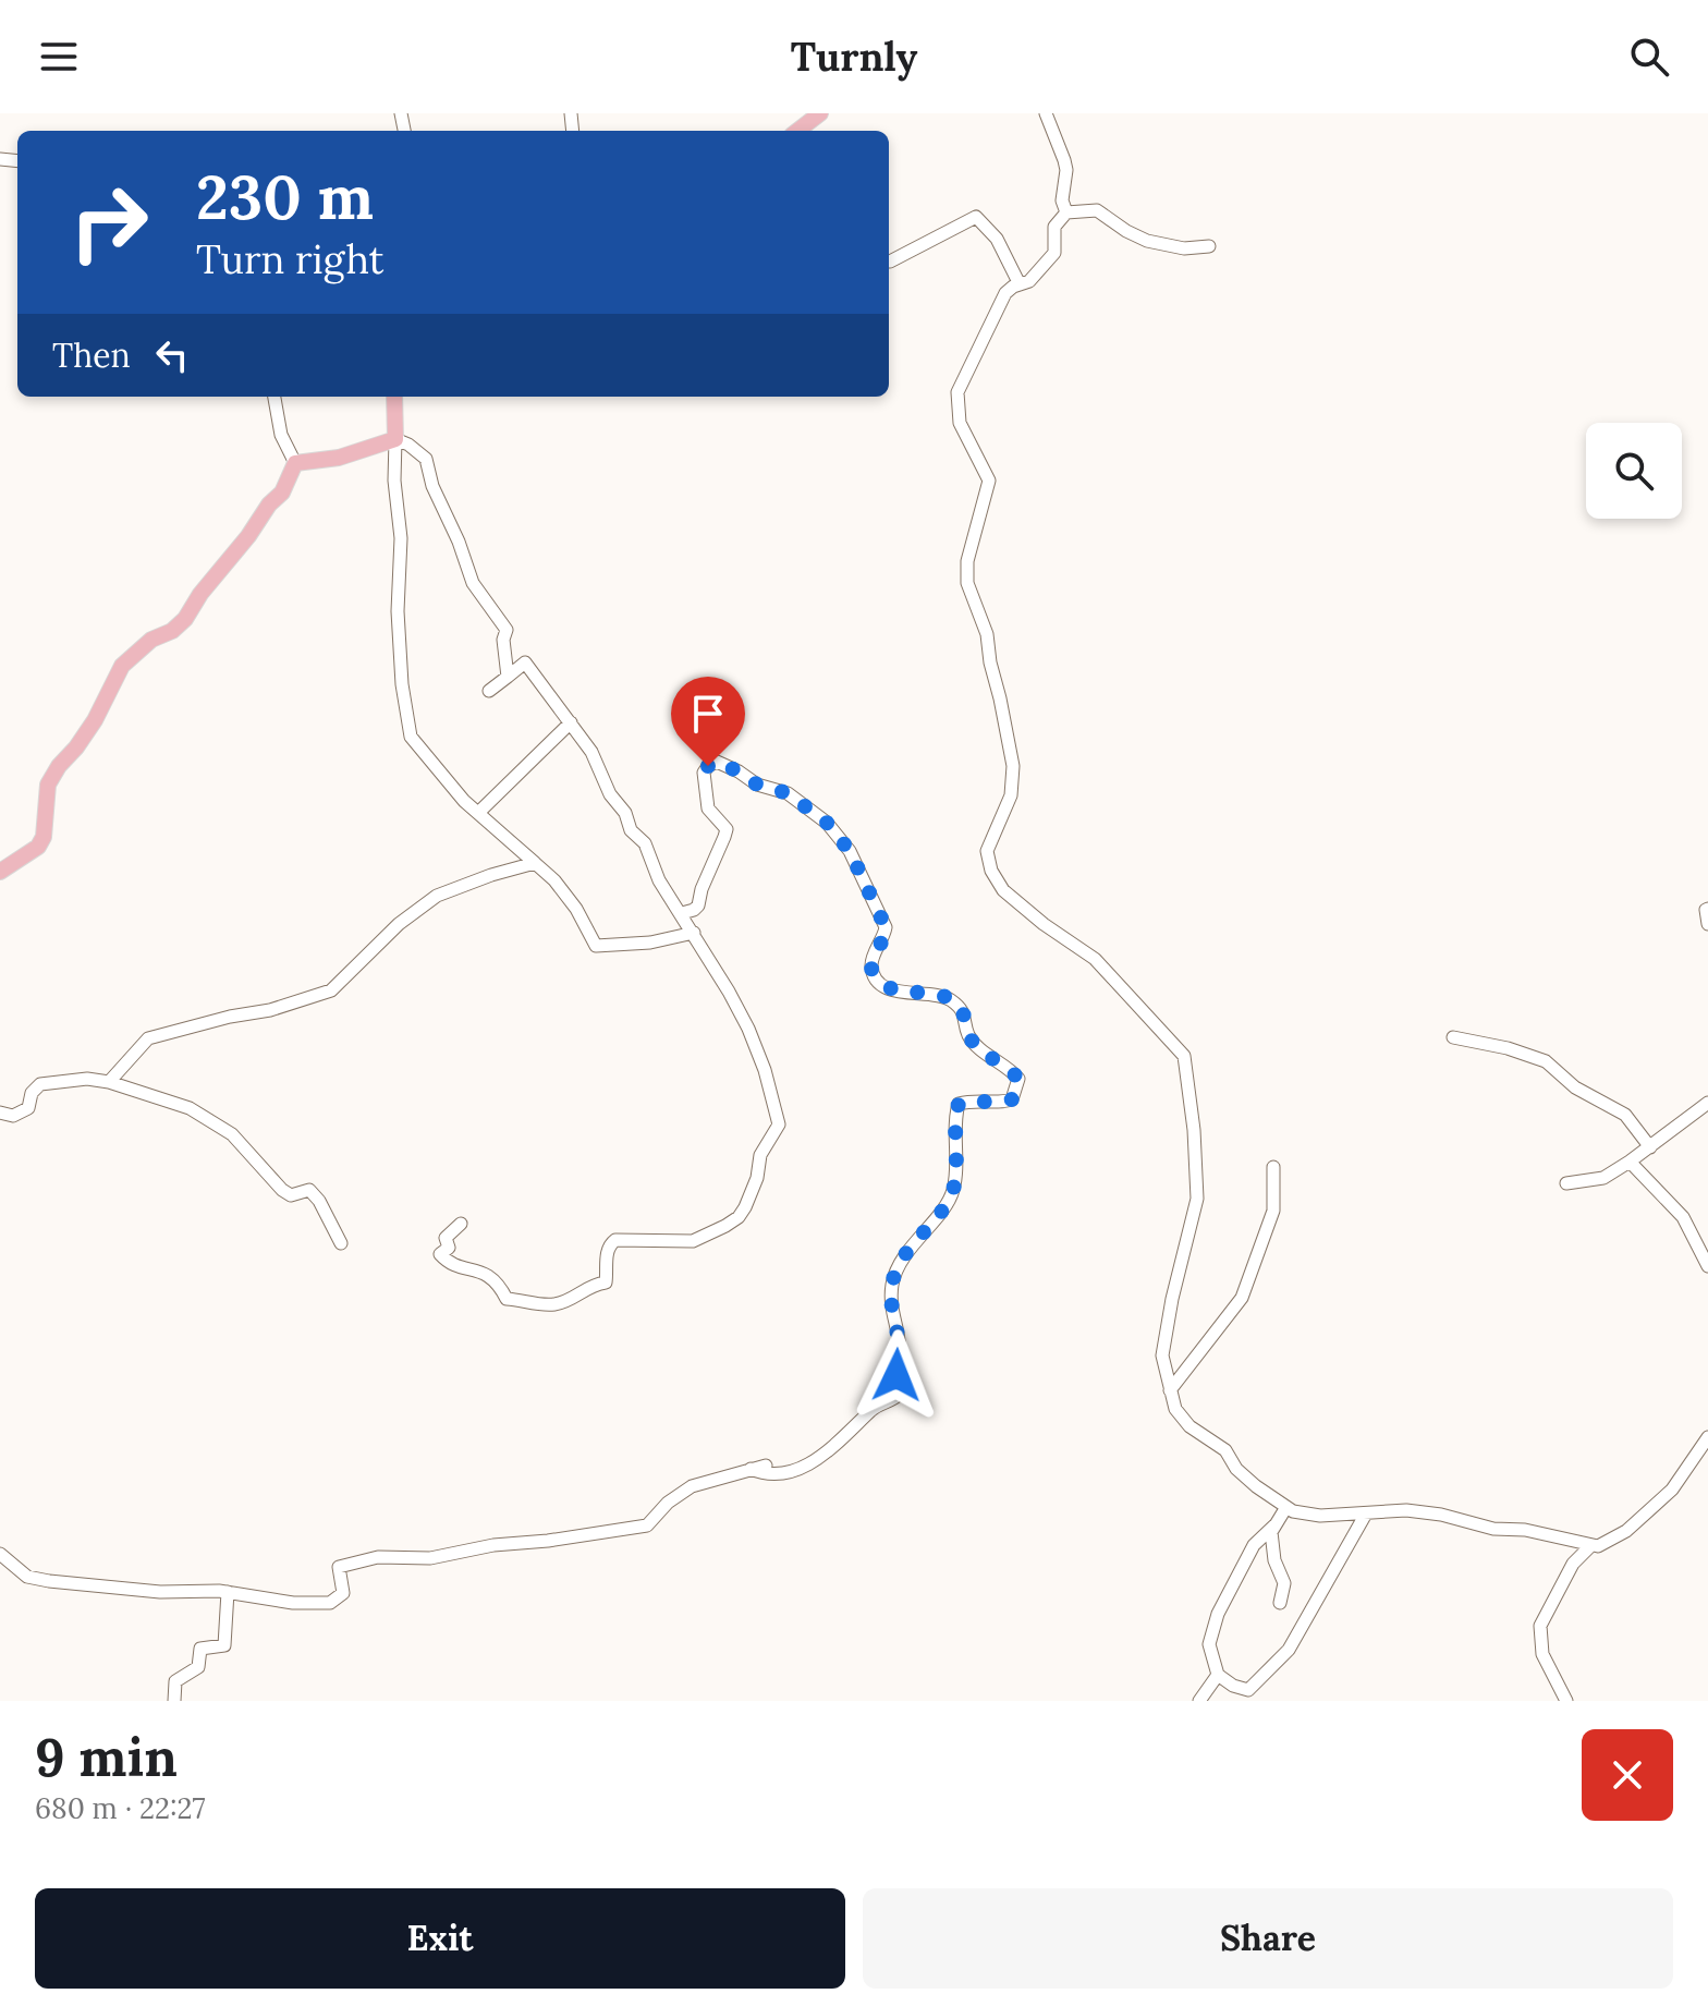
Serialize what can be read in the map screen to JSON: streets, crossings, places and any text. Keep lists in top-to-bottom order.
{
  "page": {
    "header": "Turnly",
    "turn": ["230 m", "Turn right"],
    "then": "Then",
    "heading": ["9 min", "680 m · 22:27"],
    "buttons": ["Exit", "Share"]
  }
}
